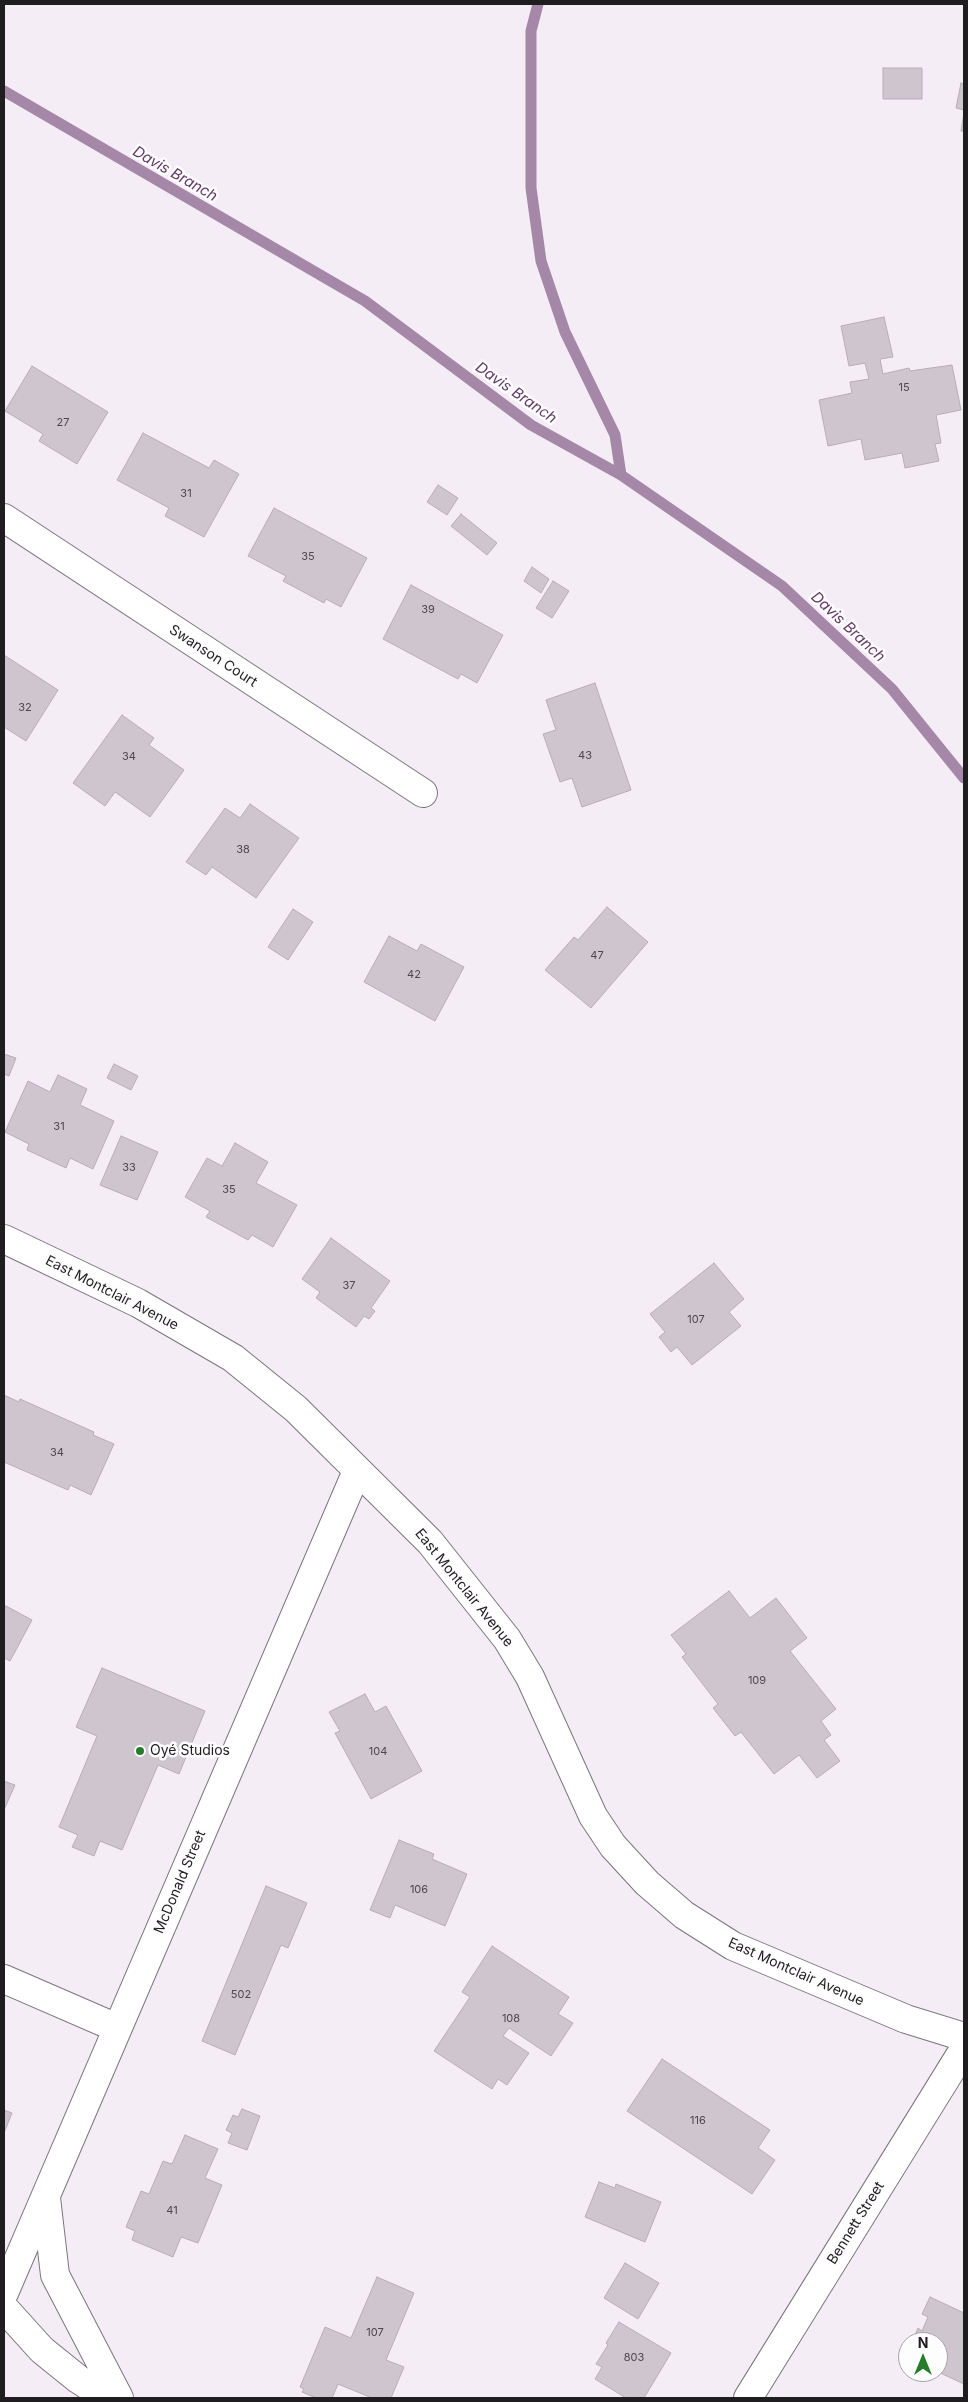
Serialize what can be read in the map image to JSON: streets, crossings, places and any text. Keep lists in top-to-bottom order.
{
  "streets": {
    "street": [
      "Swanson Court",
      "East Montclair Avenue",
      "McDonald Street",
      "Bennett Street"
    ]
  },
  "crossings": [
    ["East Montclair Avenue", "McDonald Street"]
  ],
  "water": ["Davis Branch"],
  "places": ["Oyé Studios"],
  "house_numbers": [
    "15",
    "27",
    "31",
    "35",
    "39",
    "32",
    "43",
    "34",
    "38",
    "47",
    "42",
    "31",
    "33",
    "35",
    "37",
    "107",
    "34",
    "109",
    "104",
    "106",
    "502",
    "108",
    "116",
    "41",
    "107",
    "803"
  ],
  "north": "top"
}
